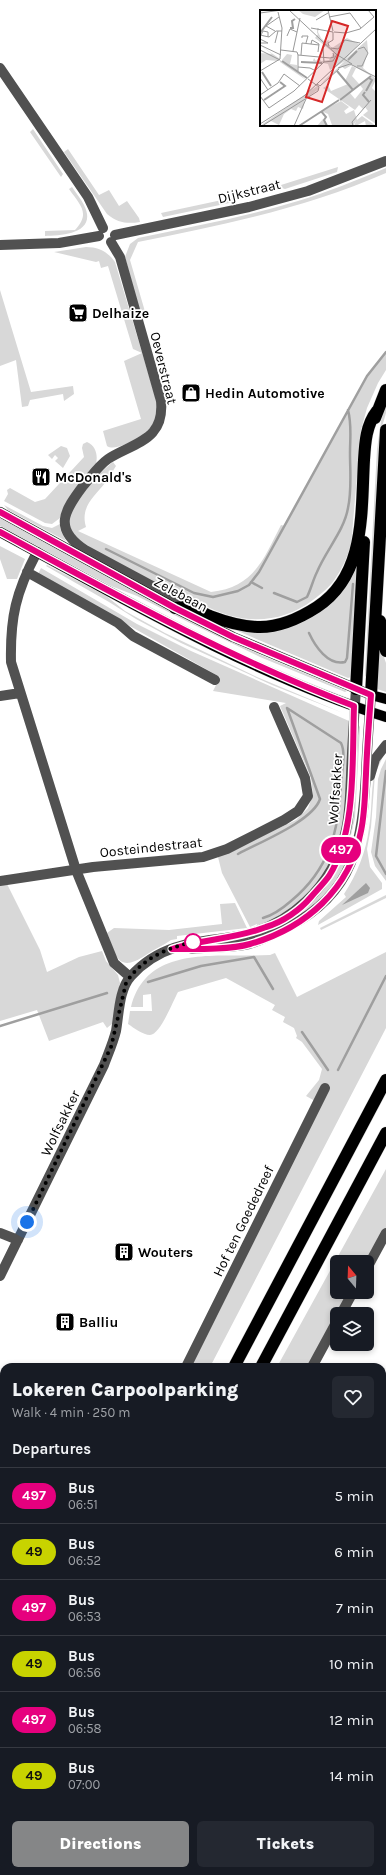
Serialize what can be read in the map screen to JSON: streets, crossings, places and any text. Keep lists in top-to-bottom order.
{
  "streets": {
    "main road": ["Zelebaan"],
    "street": [
      "Dijkstraat",
      "Oeverstraat",
      "Wolfsakker",
      "Oosteindestraat",
      "Hof ten Goededreef"
    ]
  },
  "crossings": [
    ["Dijkstraat", "Oeverstraat"],
    ["Zelebaan", "Wolfsakker"]
  ],
  "places": {
    "supermarket": ["Delhaize"],
    "shop": ["Hedin Automotive"],
    "restaurant": ["McDonald's"],
    "building": ["Wouters", "Balliu"]
  },
  "lines": ["bus line 497"],
  "north": "top",
  "page": {
    "on_map": "497",
    "heading": [
      ["Lokeren Carpoolparking", "Walk · 4 min · 250 m"],
      "Departures"
    ],
    "list": [
      {
        "mark": "497",
        "name": "Bus",
        "note": "06:51",
        "value": "5 min"
      },
      {
        "mark": "49",
        "name": "Bus",
        "note": "06:52",
        "value": "6 min"
      },
      {
        "mark": "497",
        "name": "Bus",
        "note": "06:53",
        "value": "7 min"
      },
      {
        "mark": "49",
        "name": "Bus",
        "note": "06:56",
        "value": "10 min"
      },
      {
        "mark": "497",
        "name": "Bus",
        "note": "06:58",
        "value": "12 min"
      },
      {
        "mark": "49",
        "name": "Bus",
        "note": "07:00",
        "value": "14 min"
      }
    ],
    "buttons": ["Directions", "Tickets"]
  }
}
